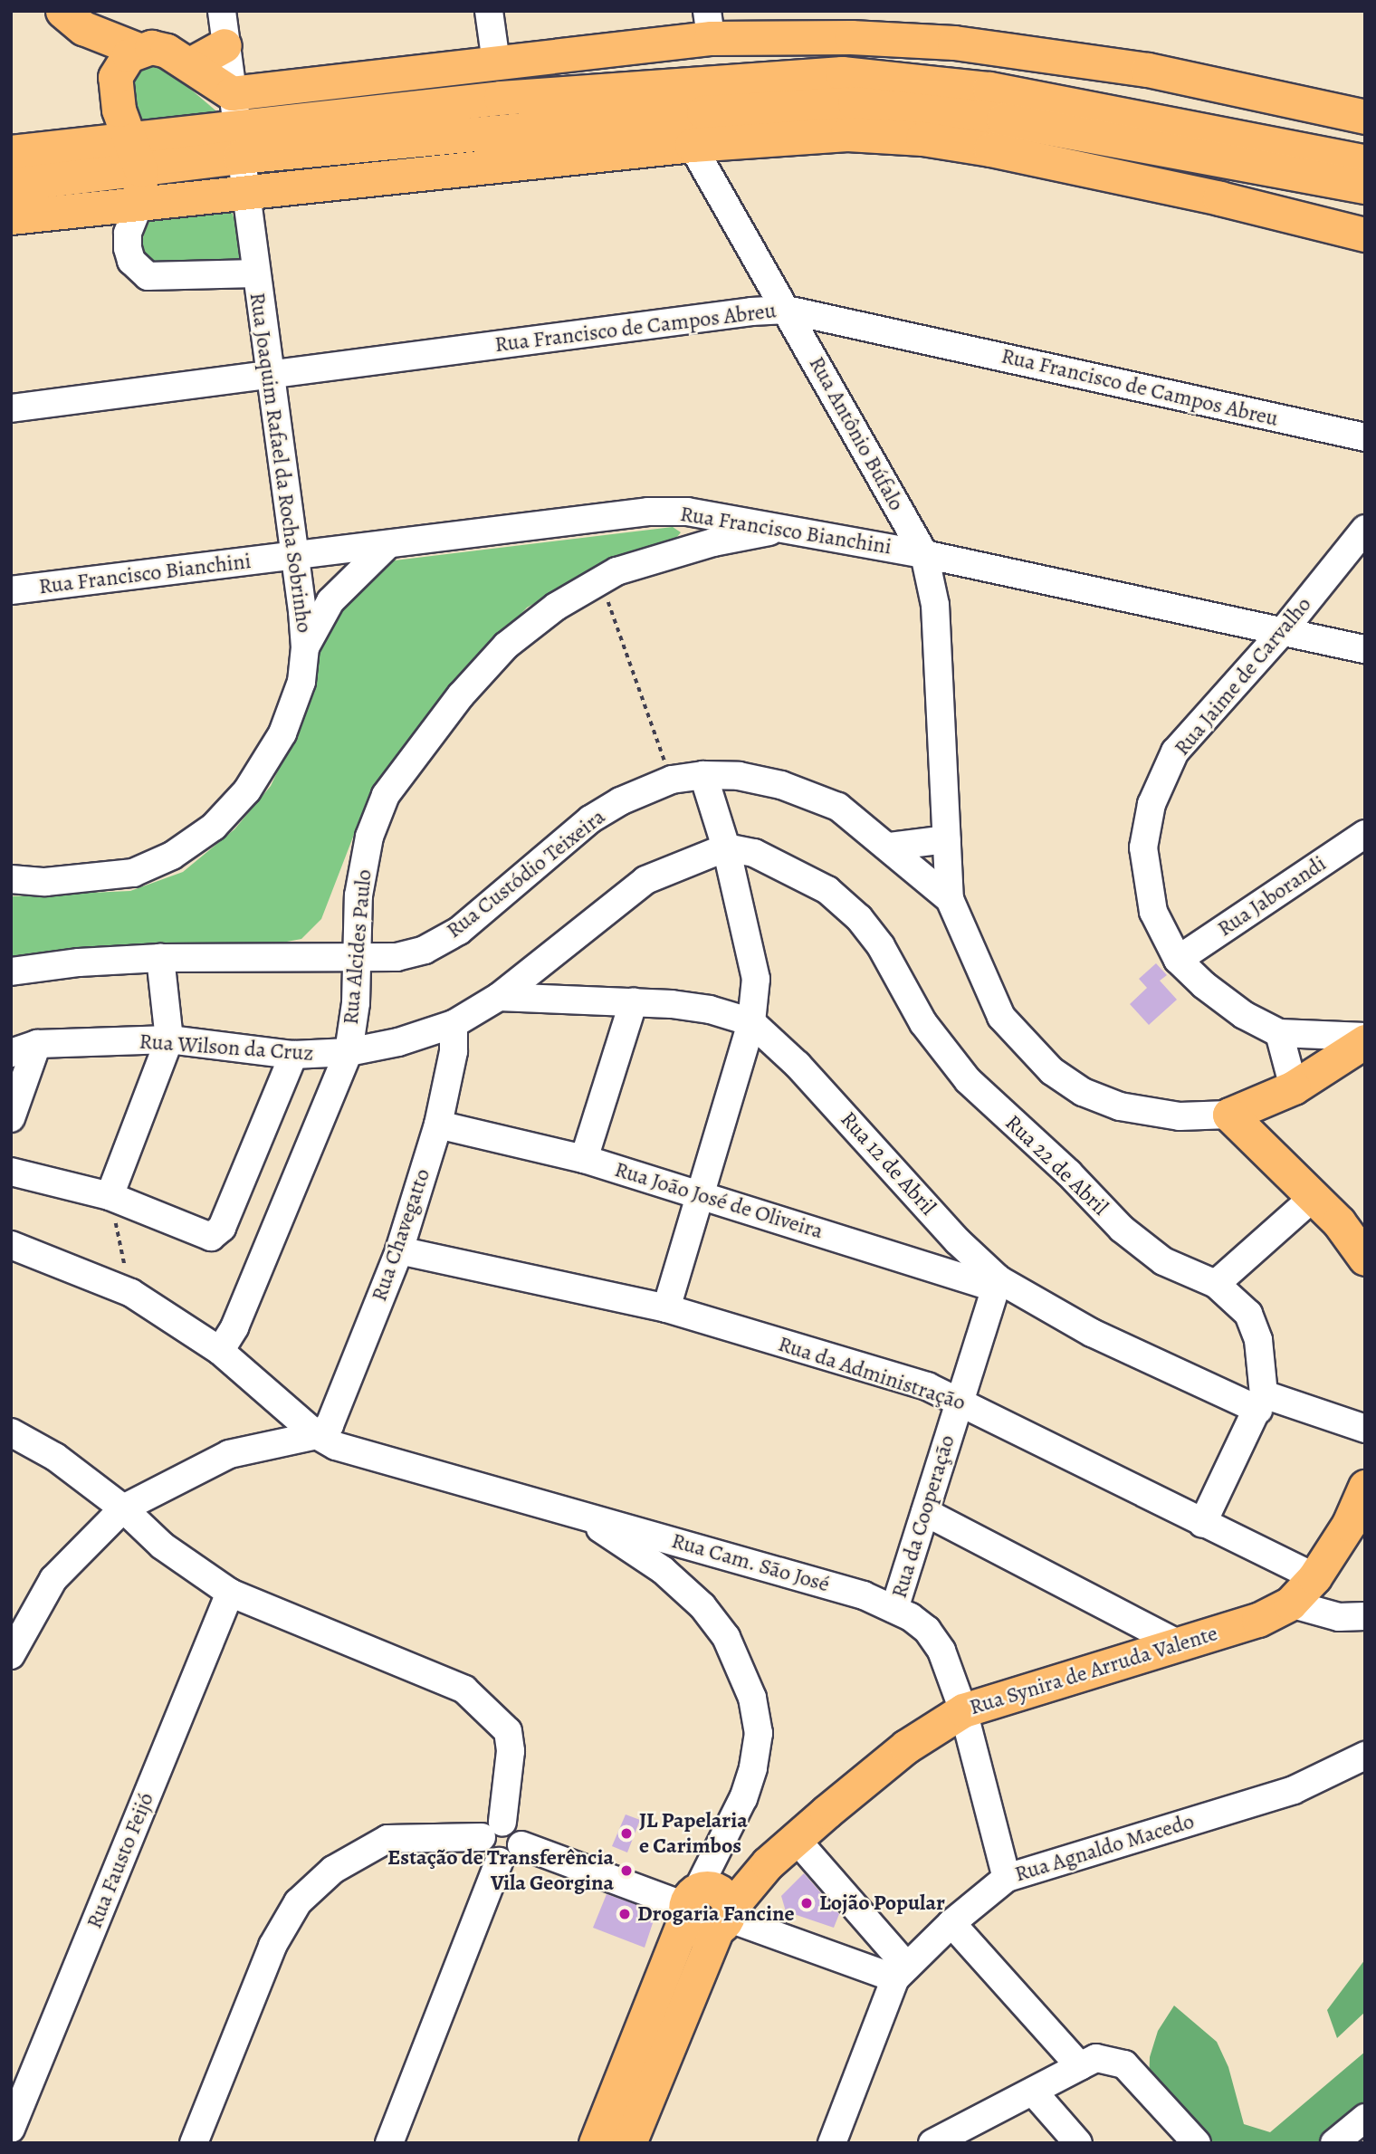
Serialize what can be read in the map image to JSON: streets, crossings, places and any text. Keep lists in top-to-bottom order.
{
  "streets": {
    "main road": ["Rua Custódio Teixeira", "Rua Synira de Arruda Valente"],
    "street": [
      "Rua Francisco de Campos Abreu",
      "Rua Antônio Búfalo",
      "Rua Joaquim Rafael da Rocha Sobrinho",
      "Rua Francisco Bianchini",
      "Rua Jaime de Carvalho",
      "Rua Jaborandi",
      "Rua Alcides Paulo",
      "Rua Wilson da Cruz",
      "Rua 12 de Abril",
      "Rua 22 de Abril",
      "Rua João José de Oliveira",
      "Rua Chavegatto",
      "Rua da Administração",
      "Rua da Cooperação",
      "Rua Cam. São José",
      "Rua Agnaldo Macedo",
      "Rua Fausto Feijó"
    ]
  },
  "crossings": [
    ["Rua Francisco de Campos Abreu", "Rua Antônio Búfalo"],
    ["Rua Francisco de Campos Abreu", "Rua Joaquim Rafael da Rocha Sobrinho"],
    ["Rua Antônio Búfalo", "Rua Francisco Bianchini"],
    ["Rua Antônio Búfalo", "Rua Custódio Teixeira"],
    ["Rua Joaquim Rafael da Rocha Sobrinho", "Rua Francisco Bianchini"],
    ["Rua Francisco Bianchini", "Rua Jaime de Carvalho"],
    ["Rua Francisco Bianchini", "Rua Alcides Paulo"],
    ["Rua Jaime de Carvalho", "Rua Custódio Teixeira"],
    ["Rua Jaime de Carvalho", "Rua Jaborandi"],
    ["Rua Custódio Teixeira", "Rua Alcides Paulo"],
    ["Rua Alcides Paulo", "Rua Wilson da Cruz"],
    ["Rua Wilson da Cruz", "Rua 12 de Abril"],
    ["Rua Wilson da Cruz", "Rua 22 de Abril"],
    ["Rua Wilson da Cruz", "Rua Chavegatto"],
    ["Rua 12 de Abril", "Rua 22 de Abril"],
    ["Rua 12 de Abril", "Rua João José de Oliveira"],
    ["Rua 12 de Abril", "Rua da Cooperação"],
    ["Rua João José de Oliveira", "Rua Chavegatto"],
    ["Rua João José de Oliveira", "Rua da Cooperação"],
    ["Rua Chavegatto", "Rua da Administração"],
    ["Rua Chavegatto", "Rua Cam. São José"],
    ["Rua da Administração", "Rua da Cooperação"],
    ["Rua da Administração", "Rua Synira de Arruda Valente"],
    ["Rua da Cooperação", "Rua Cam. São José"],
    ["Rua Cam. São José", "Rua Synira de Arruda Valente"],
    ["Rua Cam. São José", "Rua Agnaldo Macedo"]
  ],
  "places": [
    "JL Papelaria e Carimbos",
    "Estação de Transferência Vila Georgina",
    "Lojão Popular",
    "Drogaria Fancine"
  ]
}
